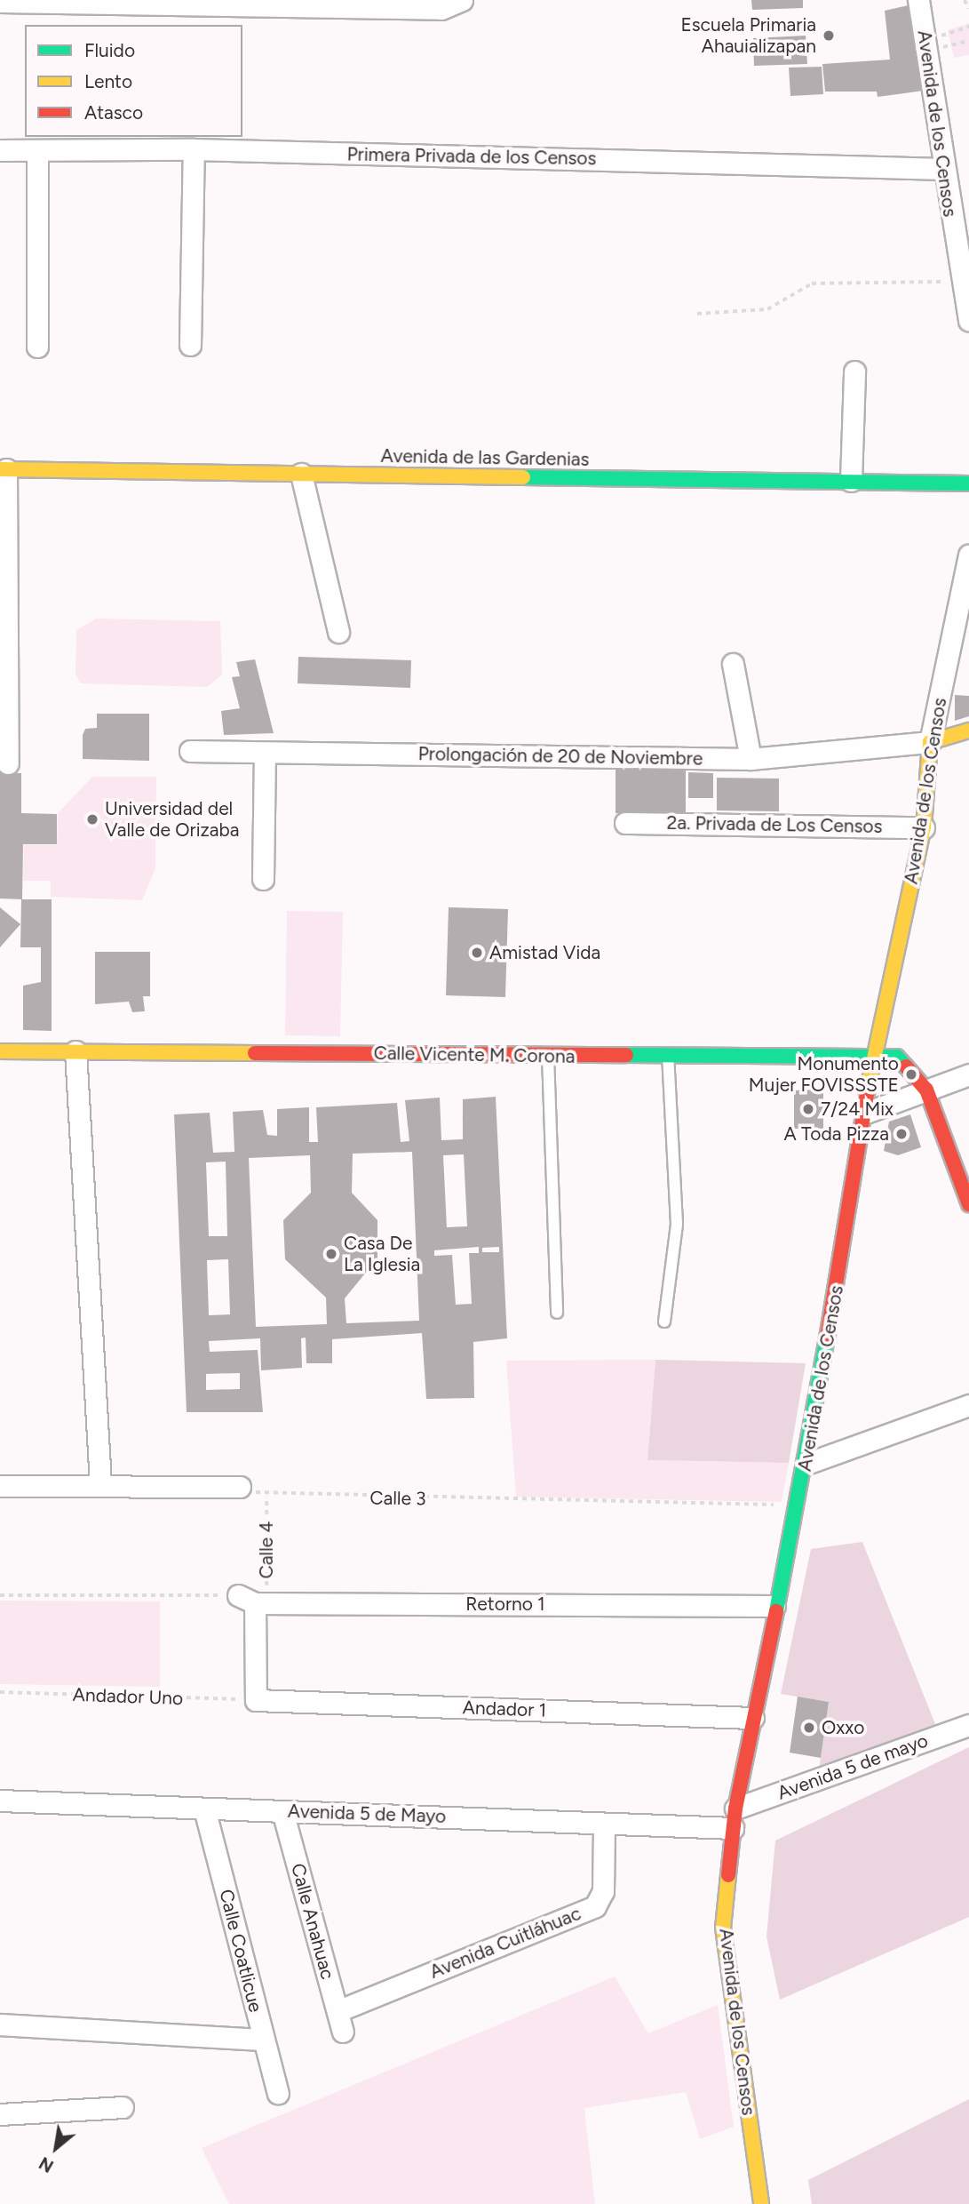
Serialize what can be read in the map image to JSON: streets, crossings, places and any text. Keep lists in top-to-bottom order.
{
  "streets": {
    "street": [
      "Avenida de los Censos",
      "Primera Privada de los Censos",
      "Avenida de las Gardenias",
      "Prolongación de 20 de Noviembre",
      "2a. Privada de Los Censos",
      "Calle Vicente M. Corona",
      "Calle 4",
      "Retorno 1",
      "Andador 1",
      "Avenida 5 de mayo",
      "Avenida 5 de Mayo",
      "Calle Anahuac",
      "Avenida Cuitláhuac",
      "Calle Coatlicue"
    ],
    "path": ["Calle 3", "Andador Uno"]
  },
  "crossings": [
    ["Avenida de los Censos", "Primera Privada de los Censos"],
    ["Avenida de los Censos", "Prolongación de 20 de Noviembre"],
    ["Avenida de los Censos", "2a. Privada de Los Censos"],
    ["Avenida de los Censos", "Calle Vicente M. Corona"],
    ["Avenida de los Censos", "Calle 3"],
    ["Avenida de los Censos", "Retorno 1"],
    ["Avenida de los Censos", "Andador 1"],
    ["Avenida de los Censos", "Avenida 5 de mayo"],
    ["Avenida de los Censos", "Avenida 5 de Mayo"],
    ["Calle 3", "Calle 4"],
    ["Calle 4", "Retorno 1"],
    ["Calle 4", "Andador Uno"],
    ["Calle 4", "Andador 1"],
    ["Andador Uno", "Andador 1"],
    ["Avenida 5 de mayo", "Avenida 5 de Mayo"],
    ["Avenida 5 de Mayo", "Calle Anahuac"],
    ["Avenida 5 de Mayo", "Avenida Cuitláhuac"],
    ["Avenida 5 de Mayo", "Calle Coatlicue"],
    ["Calle Anahuac", "Avenida Cuitláhuac"]
  ],
  "places": [
    "Escuela Primaria Ahauializapan",
    "Universidad del Valle de Orizaba",
    "Amistad Vida",
    "Monumento Mujer FOVISSSTE",
    "7/24 Mix",
    "A Toda Pizza",
    "Casa De La Iglesia",
    "Oxxo"
  ],
  "legend": ["Fluido", "Lento", "Atasco"],
  "north": "bottom left"
}
